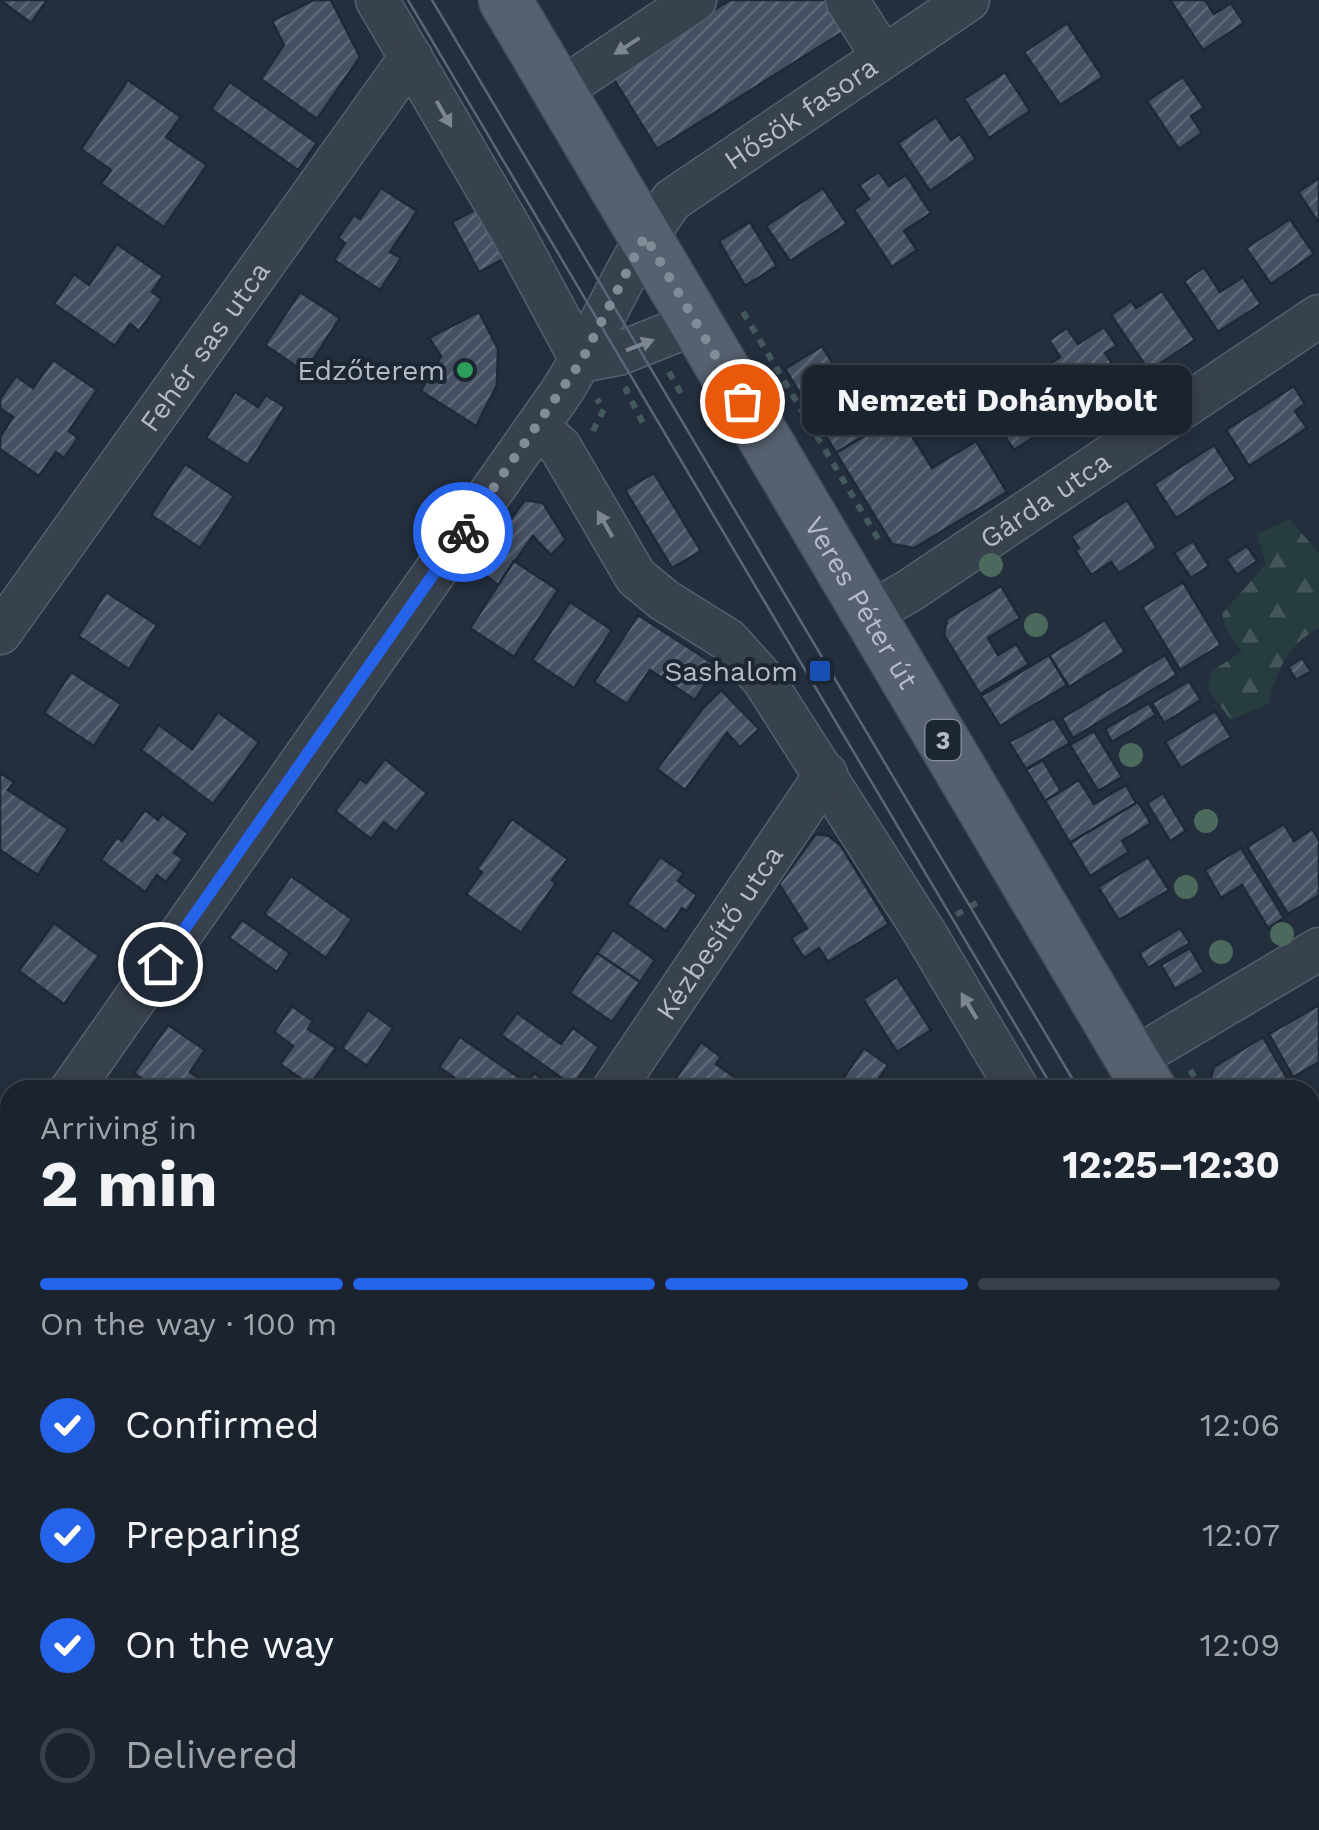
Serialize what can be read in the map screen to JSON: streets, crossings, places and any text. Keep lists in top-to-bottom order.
{
  "streets": {
    "main road": ["Veres Péter út", "3"],
    "street": [
      "Hősök fasora",
      "Fehér sas utca",
      "Gárda utca",
      "Kézbesítő utca"
    ]
  },
  "crossings": [
    ["Hősök fasora", "Veres Péter út"],
    ["Gárda utca", "Veres Péter út"]
  ],
  "places": {
    "other": ["Edzőterem", "Nemzeti Dohánybolt"],
    "transit": ["Sashalom"]
  },
  "page": {
    "bubble": "Nemzeti Dohánybolt",
    "heading": ["2 min", "Arriving in", "12:25–12:30"],
    "bar": "On the way · 100 m",
    "list": [
      ["Confirmed", "12:06"],
      ["Preparing", "12:07"],
      ["On the way", "12:09"],
      "Delivered"
    ]
  }
}
